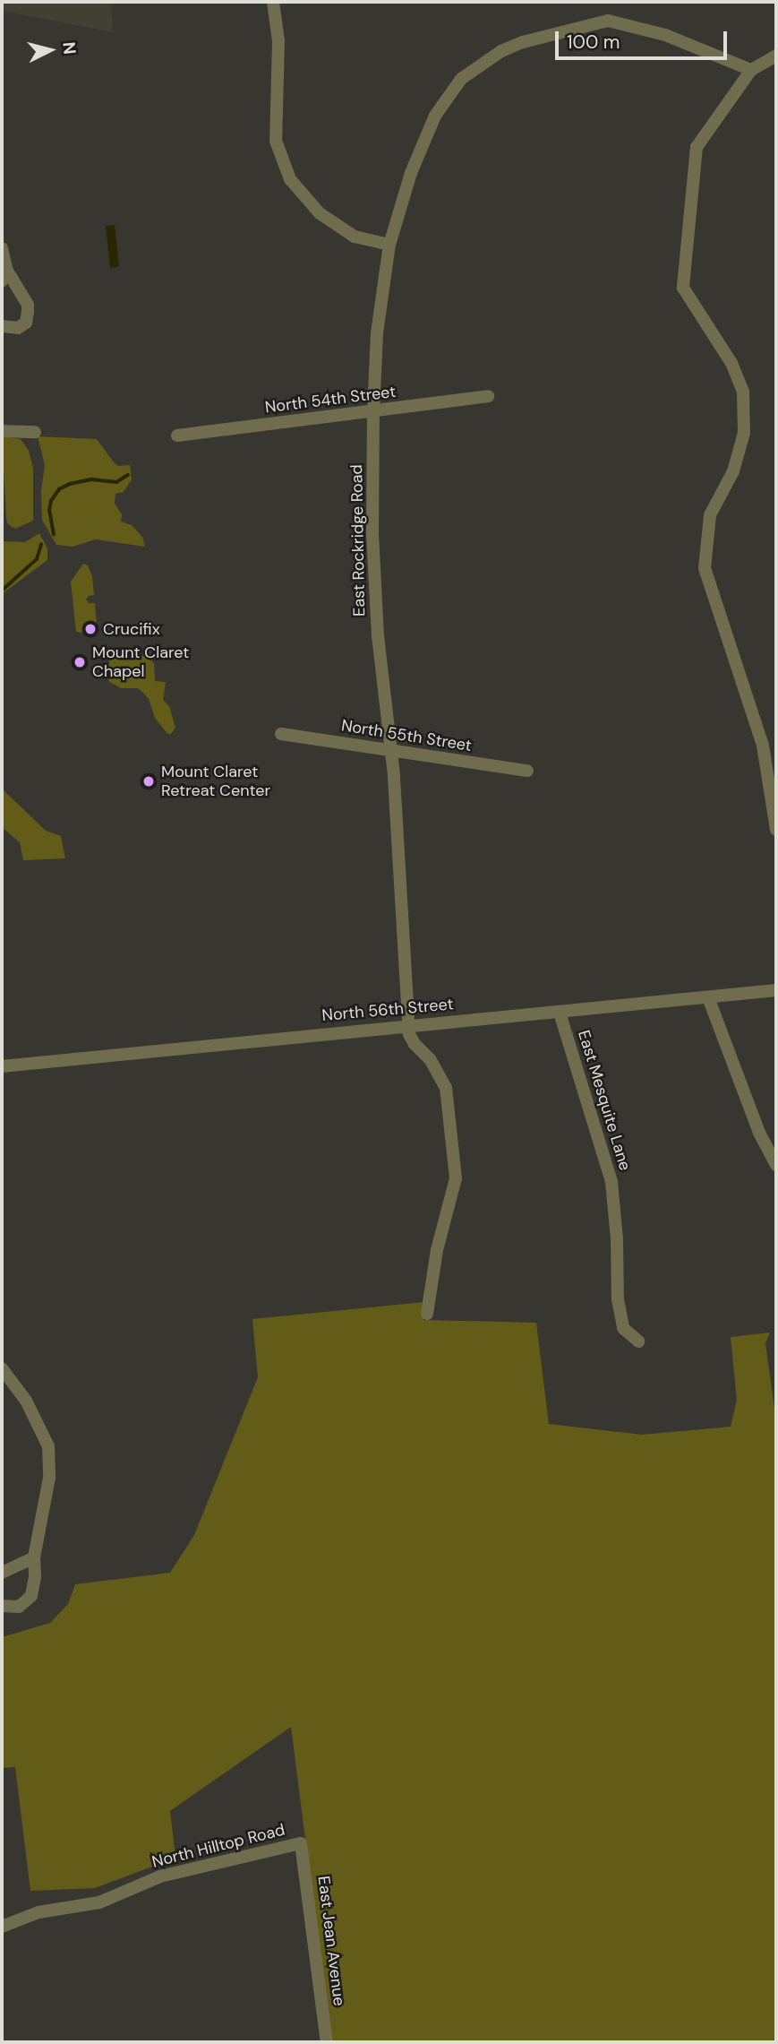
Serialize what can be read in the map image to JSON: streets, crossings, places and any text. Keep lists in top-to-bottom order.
{
  "streets": {
    "street": [
      "North 54th Street",
      "East Rockridge Road",
      "North 55th Street",
      "North 56th Street",
      "East Mesquite Lane",
      "North Hilltop Road",
      "East Jean Avenue"
    ]
  },
  "crossings": [
    ["North 54th Street", "East Rockridge Road"],
    ["East Rockridge Road", "North 55th Street"],
    ["East Rockridge Road", "North 56th Street"],
    ["North 56th Street", "East Mesquite Lane"],
    ["North Hilltop Road", "East Jean Avenue"]
  ],
  "places": ["Crucifix", "Mount Claret Chapel", "Mount Claret Retreat Center"],
  "scale_bar": "100 m",
  "north": "right"
}
